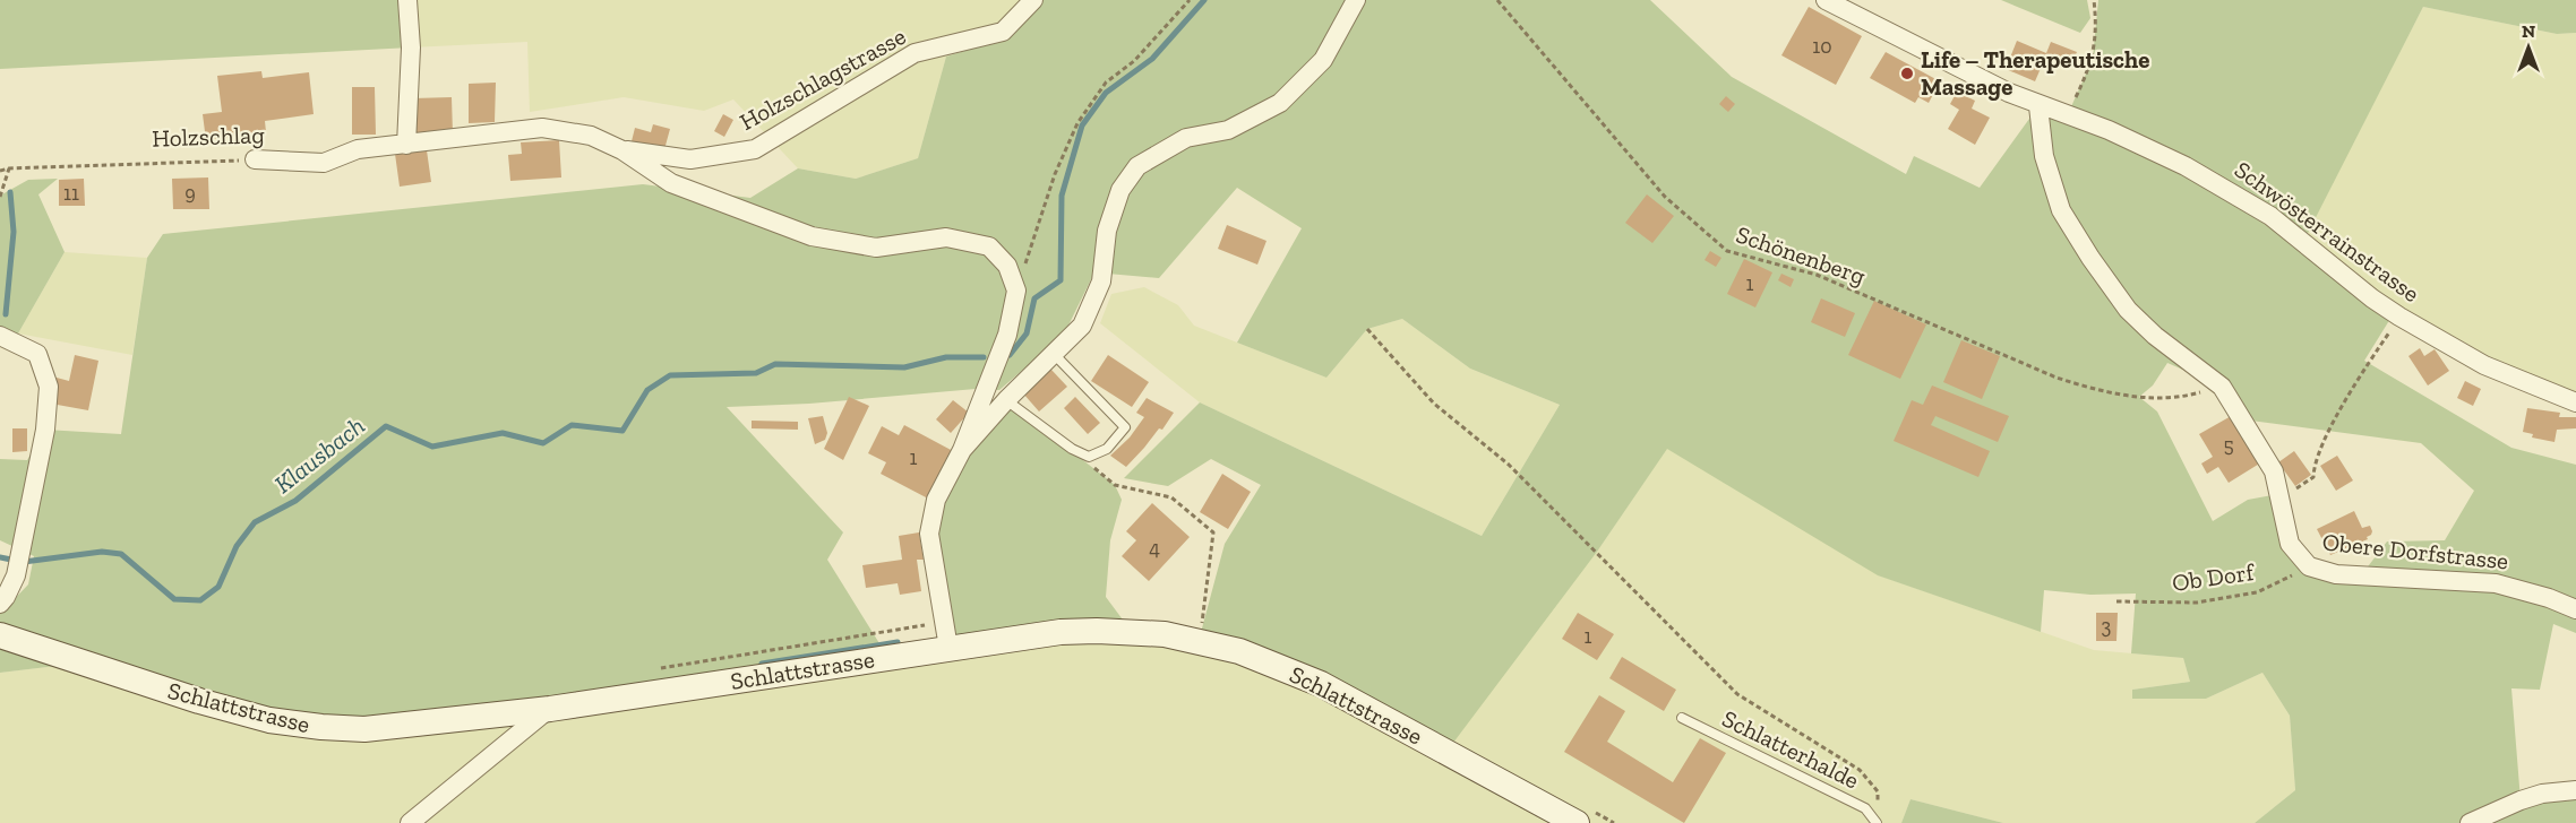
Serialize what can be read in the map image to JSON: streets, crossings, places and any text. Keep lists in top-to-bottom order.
{
  "streets": {
    "street": [
      "Holzschlagstrasse",
      "Holzschlag",
      "Schwösterrainstrasse",
      "Obere Dorfstrasse",
      "Schlattstrasse"
    ],
    "lane": ["Schlatterhalde"],
    "path": ["Schönenberg", "Ob Dorf"]
  },
  "crossings": [
    ["Holzschlagstrasse", "Holzschlag"],
    ["Schwösterrainstrasse", "Obere Dorfstrasse"],
    ["Schönenberg", "Obere Dorfstrasse"],
    ["Obere Dorfstrasse", "Ob Dorf"]
  ],
  "water": ["Klausbach"],
  "places": ["Life – Therapeutische Massage"],
  "house_numbers": [
    "10",
    "11",
    "9",
    "1",
    "5",
    "1",
    "4",
    "3",
    "1"
  ],
  "north": "top"
}
